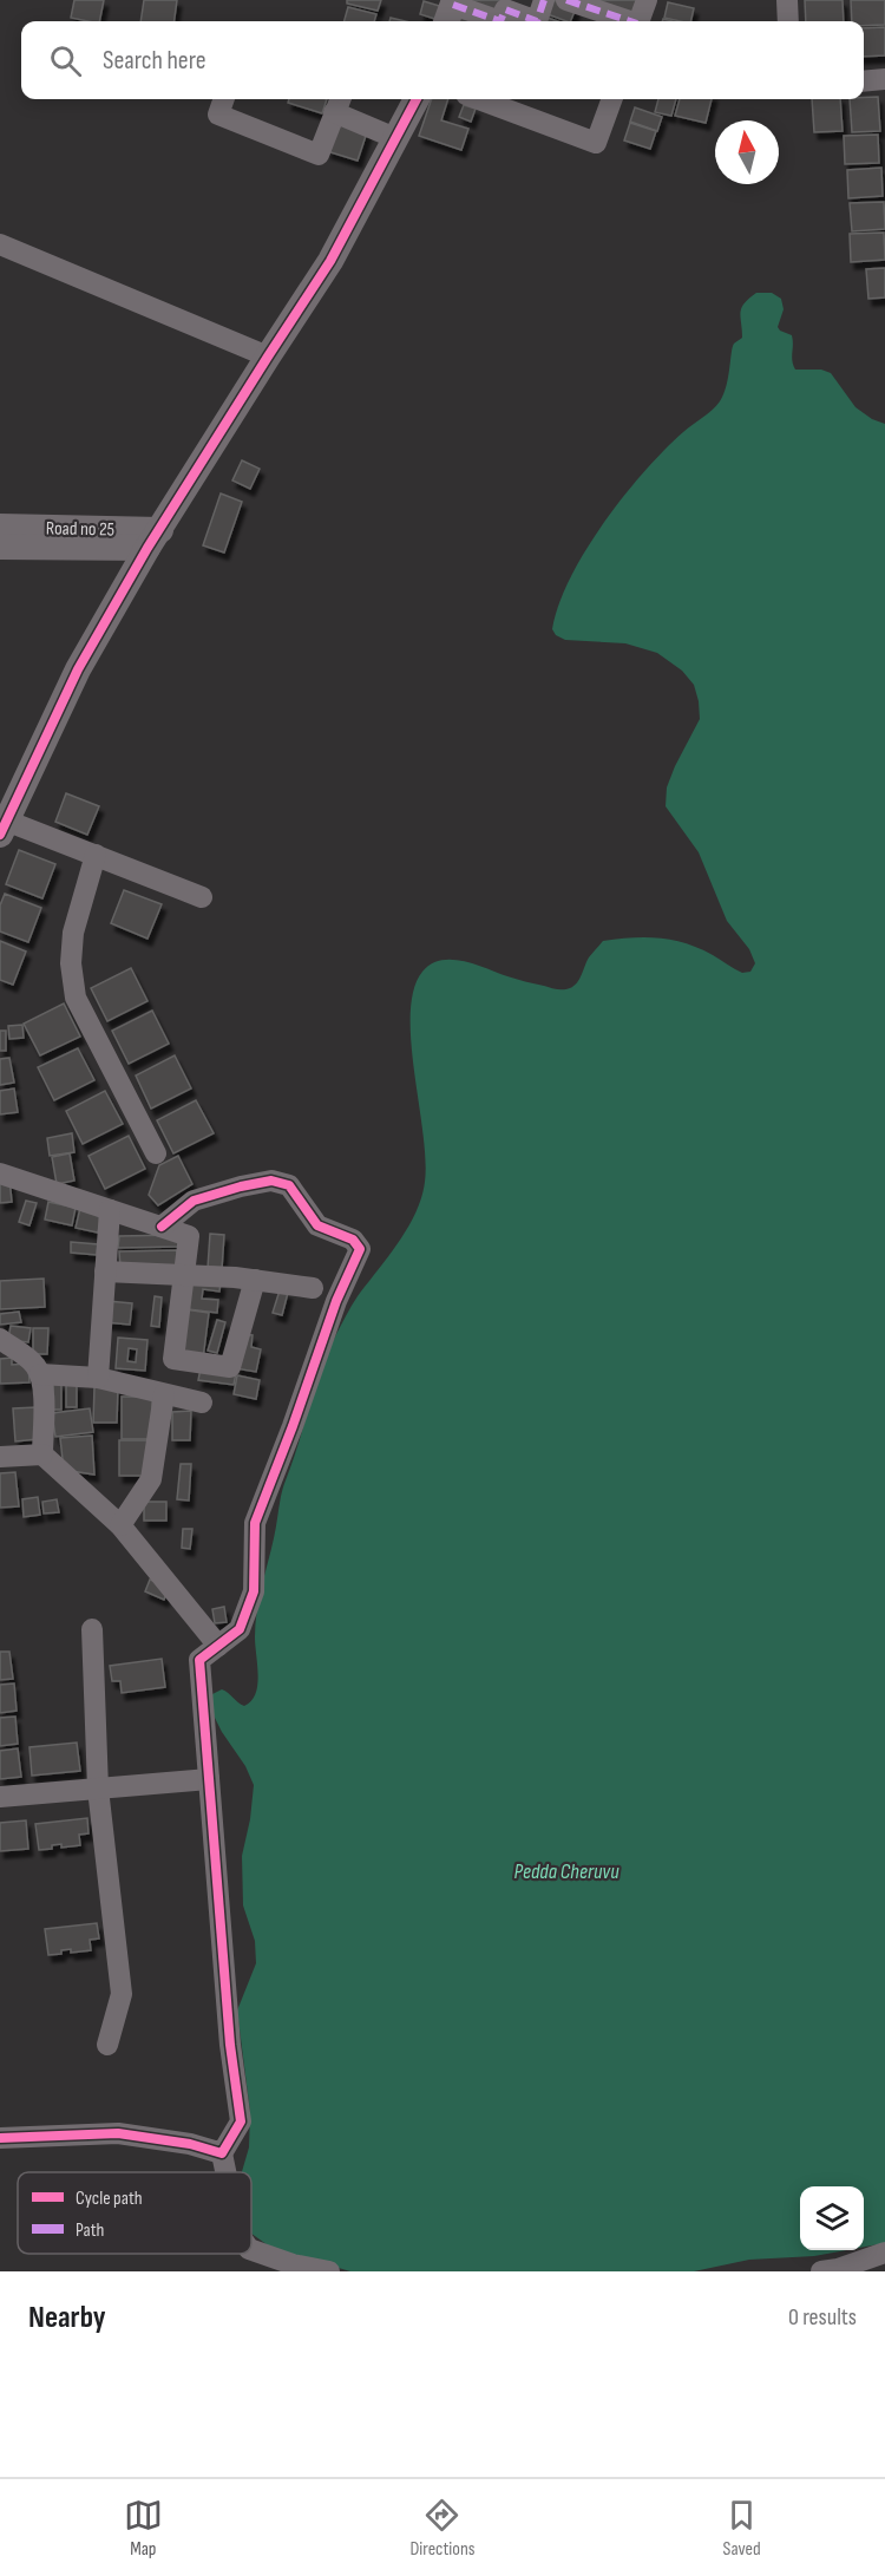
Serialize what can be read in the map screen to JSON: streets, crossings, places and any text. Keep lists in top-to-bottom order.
{
  "streets": {
    "street": ["Road no 25"]
  },
  "water": ["Pedda Cheruvu"],
  "legend": ["Cycle path", "Path"],
  "north": "top",
  "page": {
    "search": "Search here",
    "heading": ["Nearby", "0 results"],
    "nav": ["Map", "Directions", "Saved"]
  }
}
